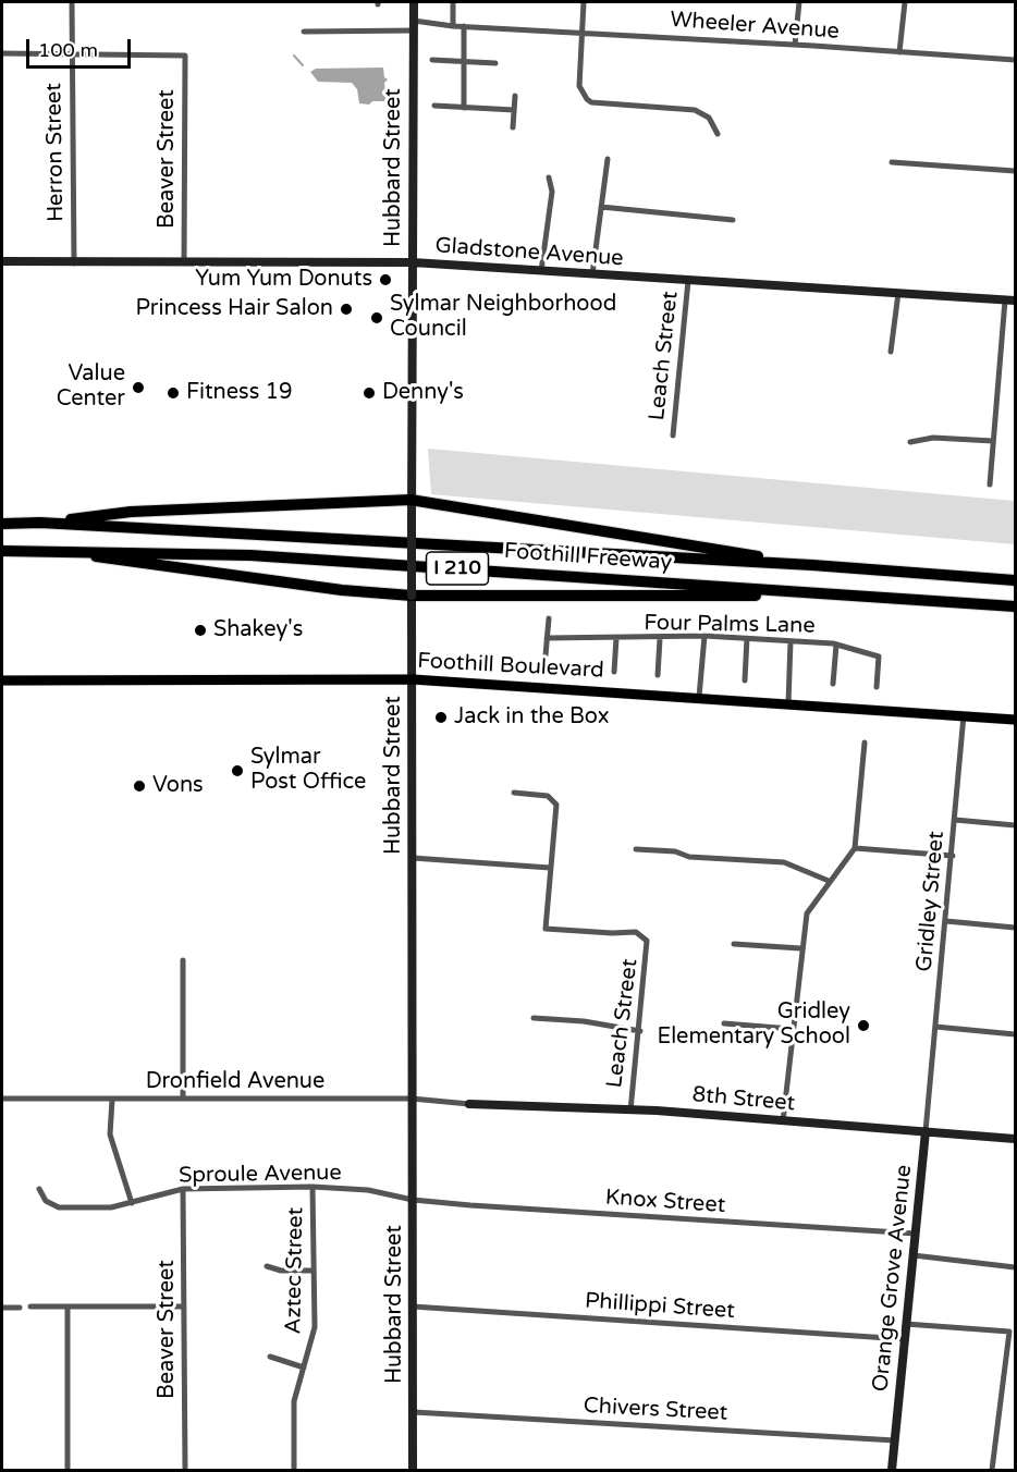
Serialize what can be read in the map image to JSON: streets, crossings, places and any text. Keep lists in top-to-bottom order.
{
  "streets": {
    "highway": ["Foothill Freeway", "I 210"],
    "main road": ["Foothill Boulevard"],
    "street": [
      "Wheeler Avenue",
      "Herron Street",
      "Beaver Street",
      "Hubbard Street",
      "Gladstone Avenue",
      "Leach Street",
      "Four Palms Lane",
      "Gridley Street",
      "Dronfield Avenue",
      "8th Street",
      "Sproule Avenue",
      "Knox Street",
      "Aztec Street",
      "Orange Grove Avenue",
      "Phillippi Street",
      "Chivers Street"
    ]
  },
  "crossings": [
    ["Wheeler Avenue", "Hubbard Street"],
    ["Herron Street", "Beaver Street"],
    ["Herron Street", "Gladstone Avenue"],
    ["Beaver Street", "Gladstone Avenue"],
    ["Beaver Street", "Sproule Avenue"],
    ["Hubbard Street", "Gladstone Avenue"],
    ["Hubbard Street", "Foothill Boulevard"],
    ["Hubbard Street", "Dronfield Avenue"],
    ["Hubbard Street", "Sproule Avenue"],
    ["Hubbard Street", "Knox Street"],
    ["Hubbard Street", "Phillippi Street"],
    ["Hubbard Street", "Chivers Street"],
    ["Gladstone Avenue", "Leach Street"],
    ["Leach Street", "8th Street"],
    ["Foothill Boulevard", "Gridley Street"],
    ["Gridley Street", "Orange Grove Avenue"],
    ["Dronfield Avenue", "8th Street"],
    ["8th Street", "Orange Grove Avenue"],
    ["Sproule Avenue", "Knox Street"],
    ["Sproule Avenue", "Aztec Street"],
    ["Knox Street", "Orange Grove Avenue"],
    ["Orange Grove Avenue", "Phillippi Street"],
    ["Orange Grove Avenue", "Chivers Street"]
  ],
  "places": [
    "Yum Yum Donuts",
    "Princess Hair Salon",
    "Sylmar Neighborhood Council",
    "Value Center",
    "Fitness 19",
    "Denny's",
    "Shakey's",
    "Jack in the Box",
    "Sylmar Post Office",
    "Vons",
    "Gridley Elementary School"
  ],
  "scale_bar": "100 m"
}
